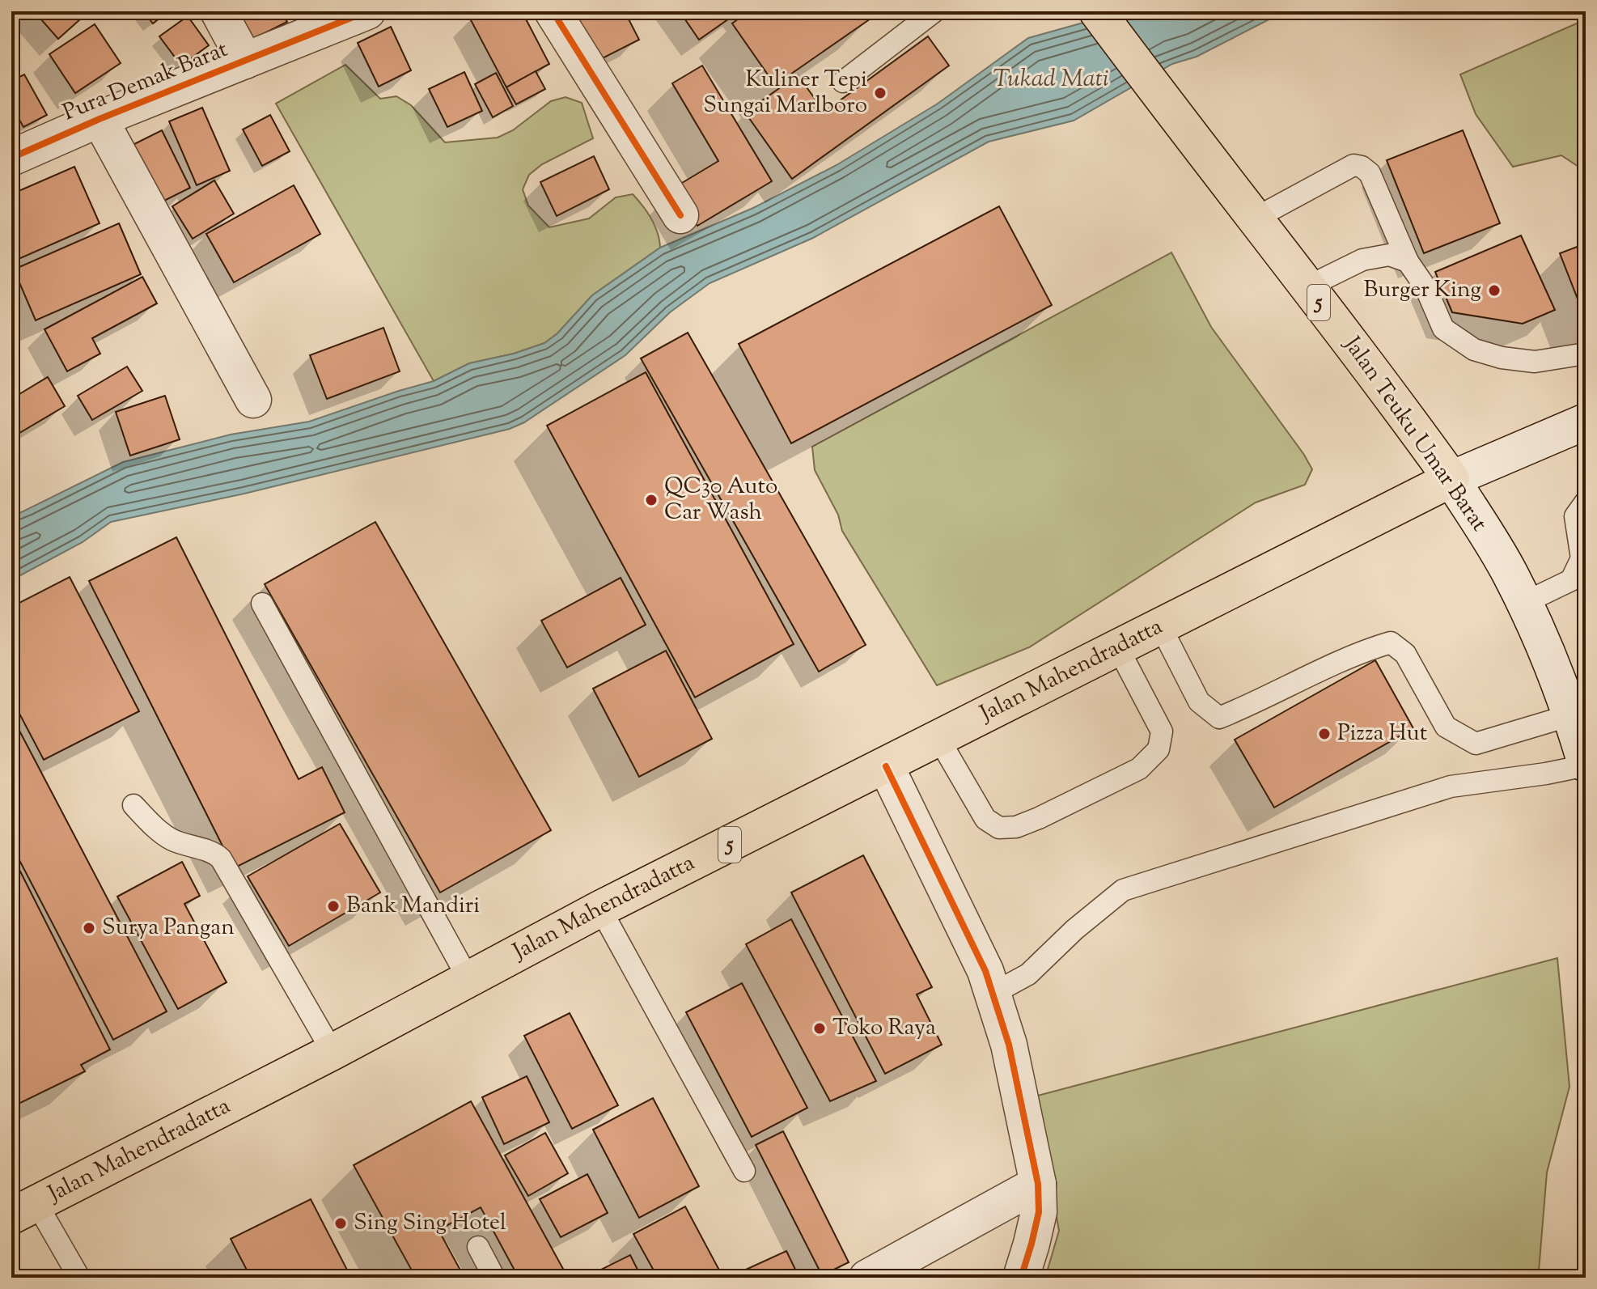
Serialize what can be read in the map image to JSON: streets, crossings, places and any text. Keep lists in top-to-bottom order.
{
  "streets": {
    "highway": ["5", "Jalan Teuku Umar Barat", "Jalan Mahendradatta"],
    "street": ["Pura Demak Barat"]
  },
  "crossings": [
    ["Jalan Teuku Umar Barat", "Jalan Mahendradatta"]
  ],
  "water": ["Tukad Mati"],
  "places": [
    "Kuliner Tepi Sungai Marlboro",
    "Burger King",
    "QC30 Auto Car Wash",
    "Pizza Hut",
    "Bank Mandiri",
    "Surya Pangan",
    "Toko Raya",
    "Sing Sing Hotel"
  ]
}
